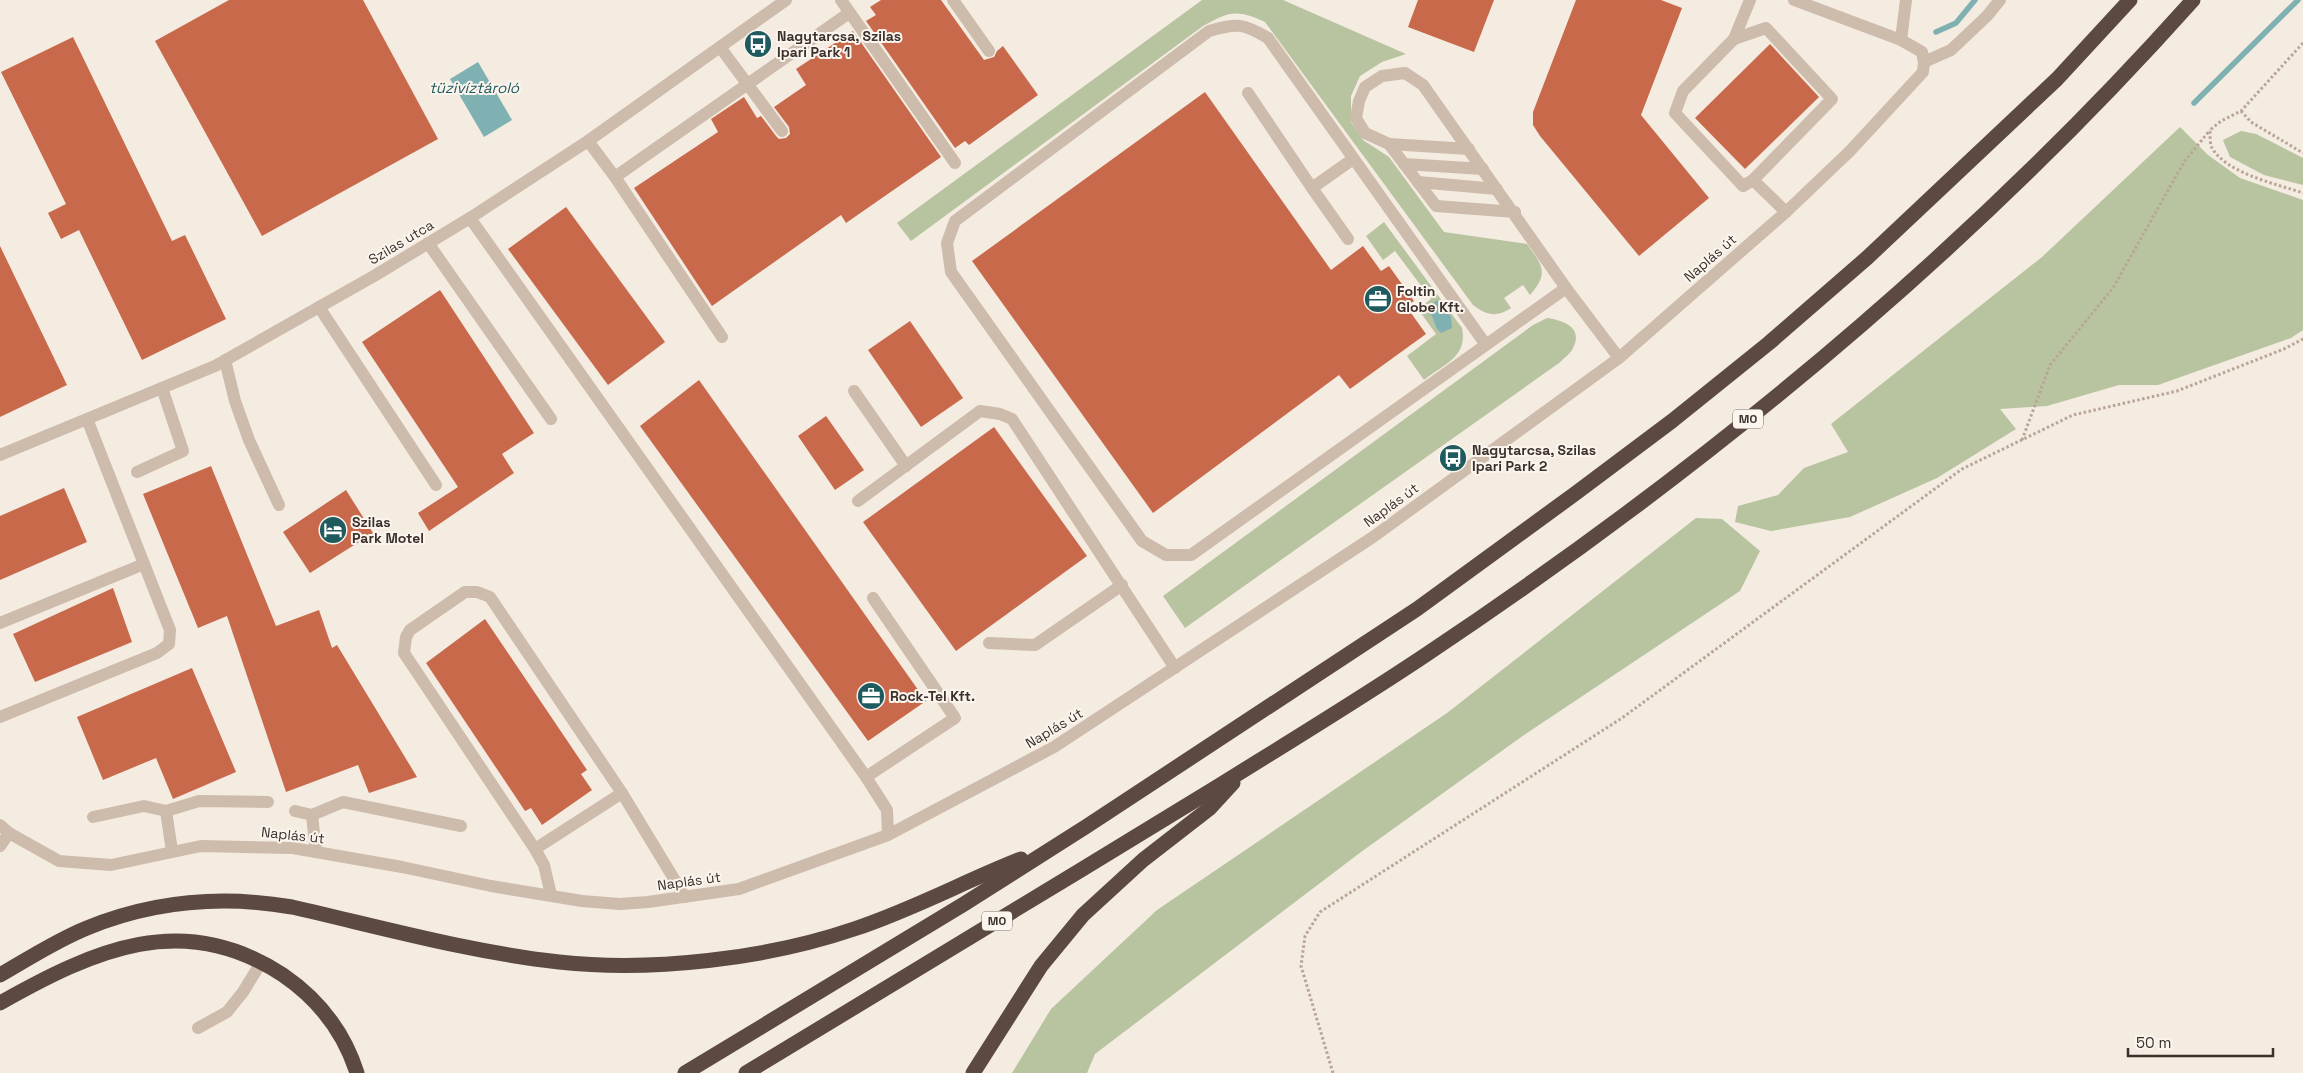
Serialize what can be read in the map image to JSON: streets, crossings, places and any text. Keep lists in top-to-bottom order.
{
  "streets": {
    "highway": ["M0"],
    "street": ["Szilas utca", "Naplás út"]
  },
  "water": ["tüzivíztároló"],
  "places": {
    "bus stop": ["Nagytarcsa, Szilas Ipari Park 1", "Nagytarcsa, Szilas Ipari Park 2"],
    "office": ["Foltin Globe Kft.", "Rock-Tel Kft."],
    "hotel": ["Szilas Park Motel"]
  },
  "scale_bar": "50 m"
}
